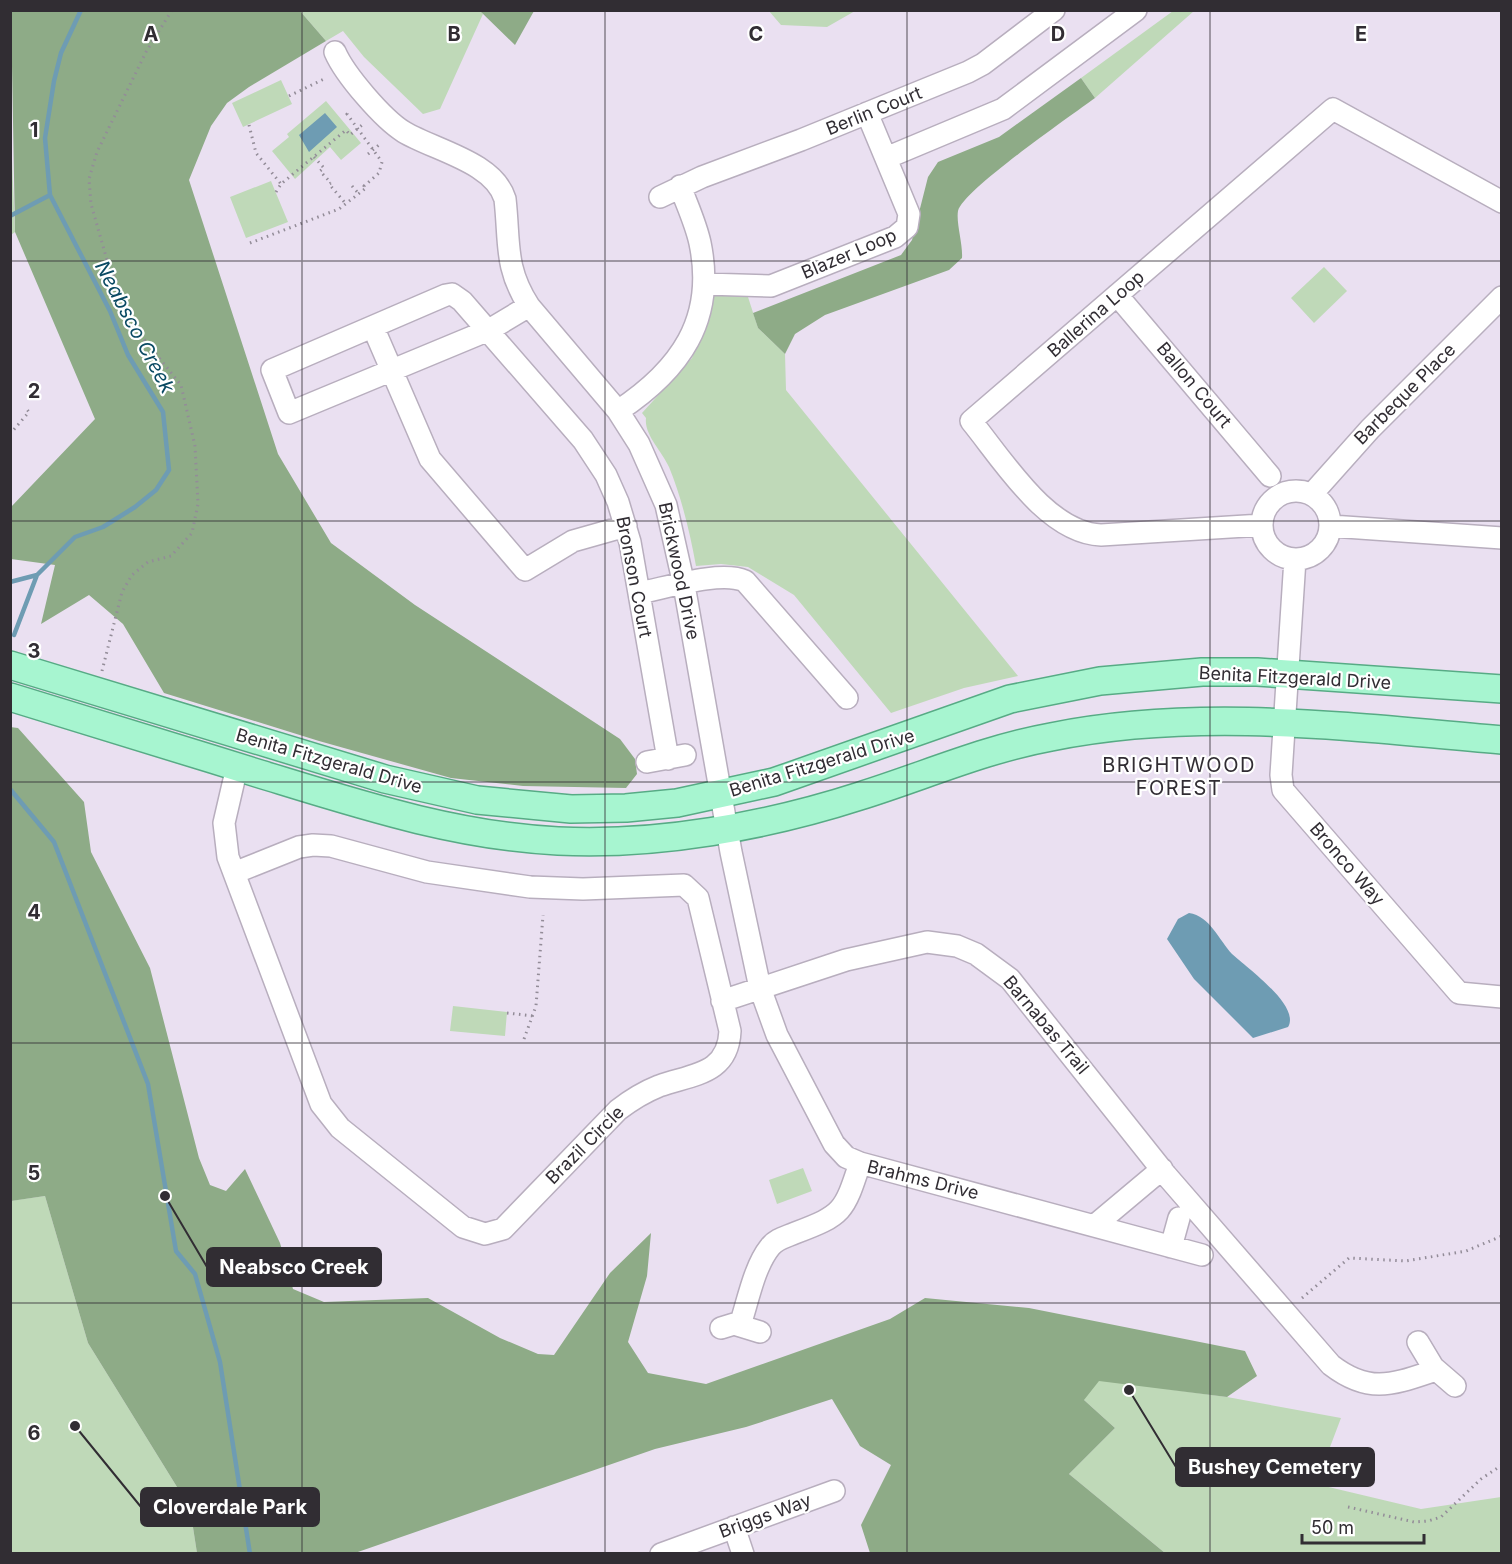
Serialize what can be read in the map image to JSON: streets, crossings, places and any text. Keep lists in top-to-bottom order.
{
  "streets": {
    "main road": ["Benita Fitzgerald Drive"],
    "street": [
      "Berlin Court",
      "Blazer Loop",
      "Ballerina Loop",
      "Ballon Court",
      "Barbeque Place",
      "Brickwood Drive",
      "Bronson Court",
      "Bronco Way",
      "Barnabas Trail",
      "Brazil Circle",
      "Brahms Drive",
      "Briggs Way"
    ]
  },
  "crossings": [
    ["Berlin Court", "Blazer Loop"],
    ["Ballerina Loop", "Ballon Court"],
    ["Ballerina Loop", "Barbeque Place"],
    ["Brickwood Drive", "Benita Fitzgerald Drive"],
    ["Brickwood Drive", "Brahms Drive"],
    ["Benita Fitzgerald Drive", "Bronco Way"],
    ["Benita Fitzgerald Drive", "Brazil Circle"],
    ["Benita Fitzgerald Drive", "Brahms Drive"],
    ["Barnabas Trail", "Brazil Circle"],
    ["Barnabas Trail", "Brahms Drive"]
  ],
  "districts": ["BRIGHTWOOD FOREST"],
  "water": ["Neabsco Creek"],
  "places": ["Neabsco Creek", "Bushey Cemetery", "Cloverdale Park"],
  "scale_bar": "50 m",
  "grid": {
    "columns": [
      "A",
      "B",
      "C",
      "D",
      "E"
    ],
    "rows": [
      "1",
      "2",
      "3",
      "4",
      "5",
      "6"
    ]
  }
}
